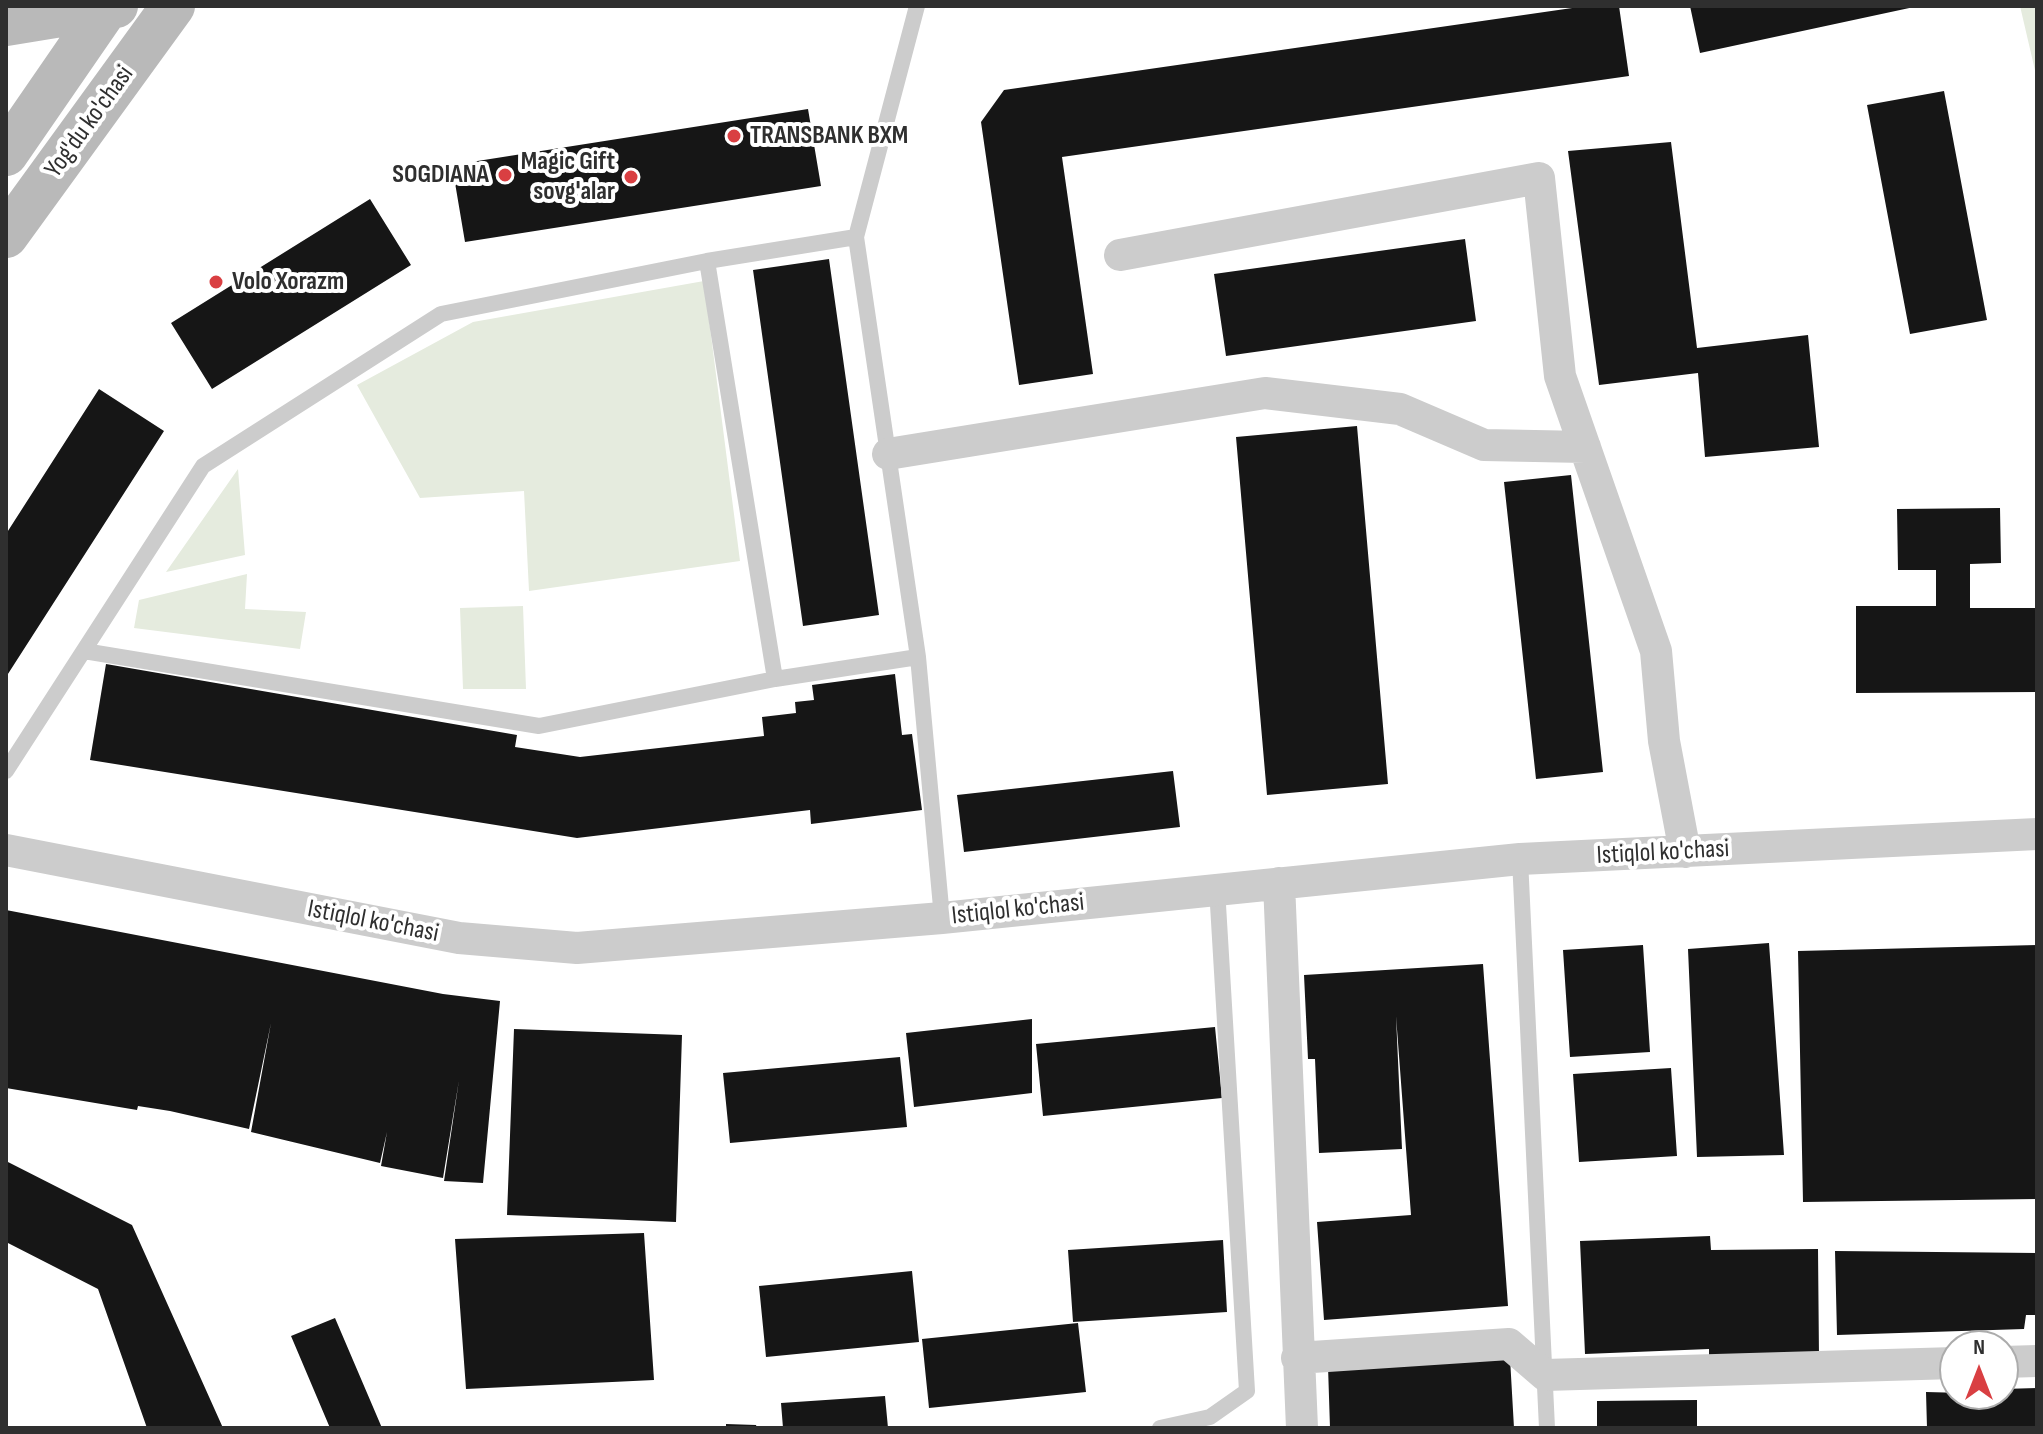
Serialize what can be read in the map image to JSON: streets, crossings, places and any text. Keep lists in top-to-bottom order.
{
  "streets": {
    "main road": ["Yog'du ko'chasi"],
    "street": ["Istiqlol ko'chasi"]
  },
  "places": [
    "TRANSBANK BXM",
    "SOGDIANA",
    "Magic Gift sovg'alar",
    "Volo Xorazm"
  ],
  "north": "top"
}
